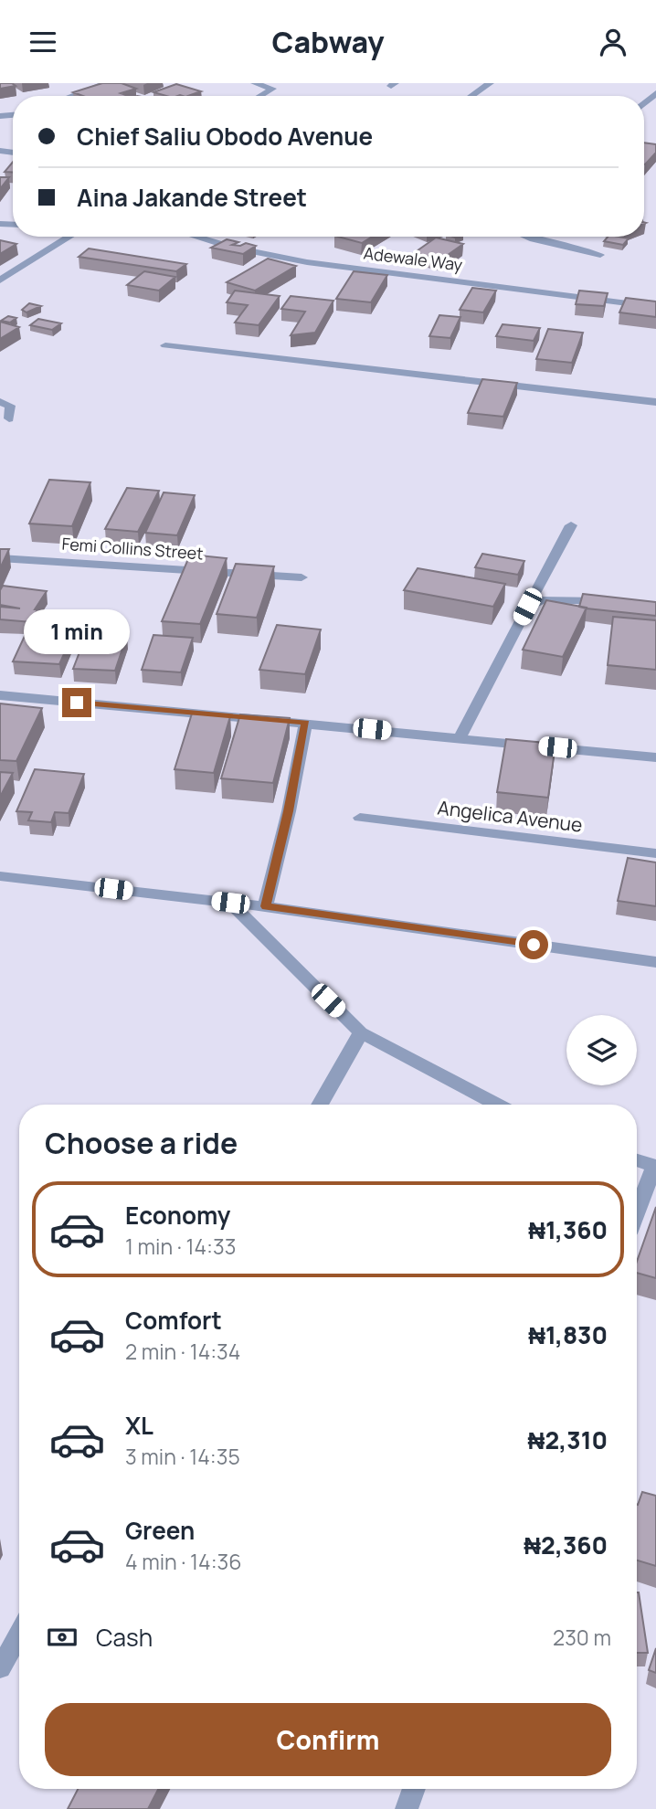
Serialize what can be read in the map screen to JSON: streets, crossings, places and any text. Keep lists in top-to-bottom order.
{
  "streets": {
    "street": ["Adewale Way", "Femi Collins Street", "Angelica Avenue"]
  },
  "page": {
    "header": "Cabway",
    "banner": ["Chief Saliu Obodo Avenue", "Aina Jakande Street"],
    "bubble": "1 min",
    "heading": "Choose a ride",
    "list": [
      {
        "name": "Economy",
        "note": "1 min · 14:33",
        "value": "₦1,360"
      },
      {
        "name": "Comfort",
        "note": "2 min · 14:34",
        "value": "₦1,830"
      },
      {
        "name": "XL",
        "note": "3 min · 14:35",
        "value": "₦2,310"
      },
      {
        "name": "Green",
        "note": "4 min · 14:36",
        "value": "₦2,360"
      }
    ],
    "pay": ["Cash", "230 m"],
    "buttons": "Confirm"
  }
}
